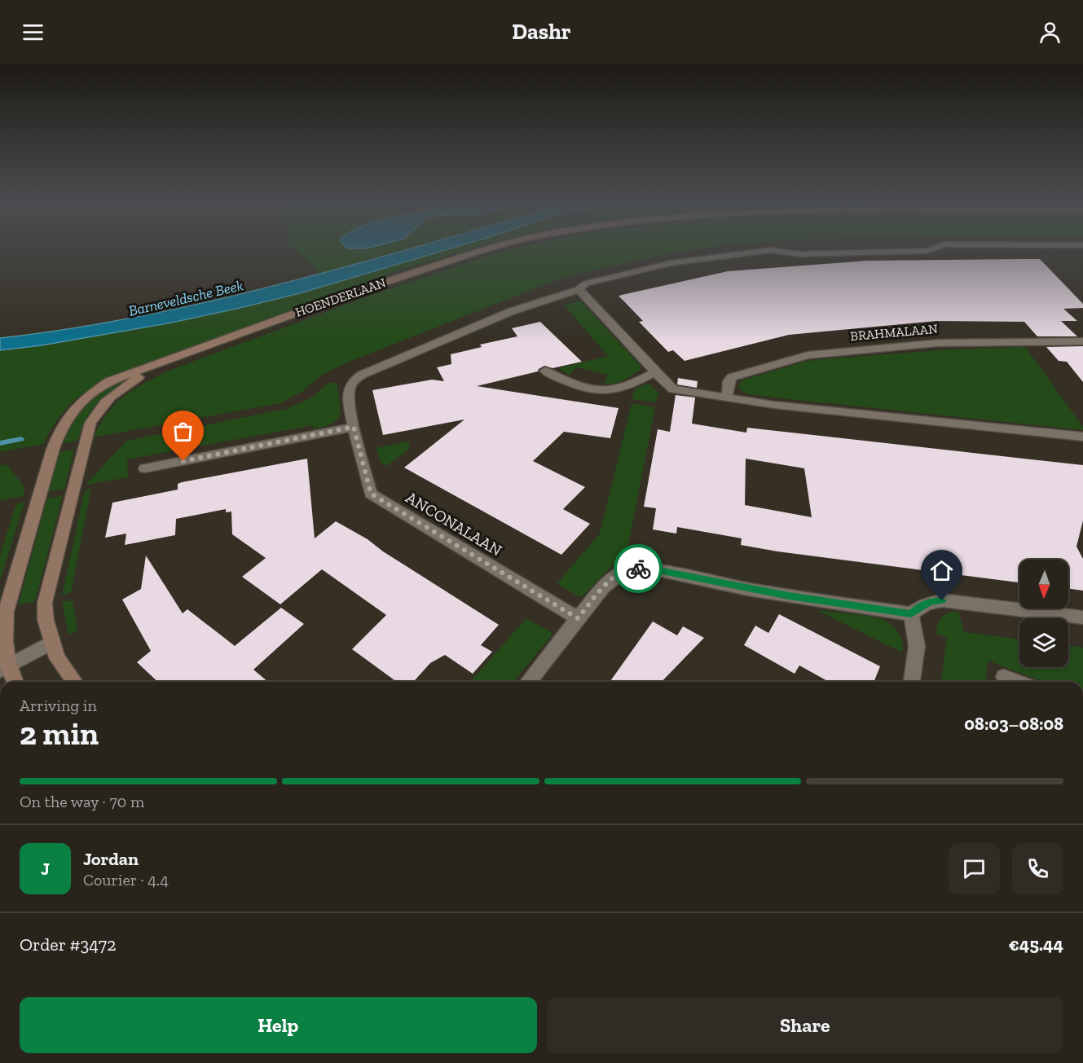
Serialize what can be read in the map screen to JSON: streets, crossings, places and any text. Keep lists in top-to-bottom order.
{
  "streets": {
    "street": ["HOENDERLAAN", "BRAHMALAAN", "ANCONALAAN"]
  },
  "water": ["Barneveldsche Beek"],
  "north": "bottom",
  "page": {
    "header": "Dashr",
    "heading": ["2 min", "Arriving in", "08:03–08:08"],
    "panel": [
      "Jordan",
      "Courier · 4.4",
      "Order #3472",
      "€45.44"
    ],
    "bar": "On the way · 70 m",
    "round": "J",
    "buttons": ["Help", "Share"]
  }
}
